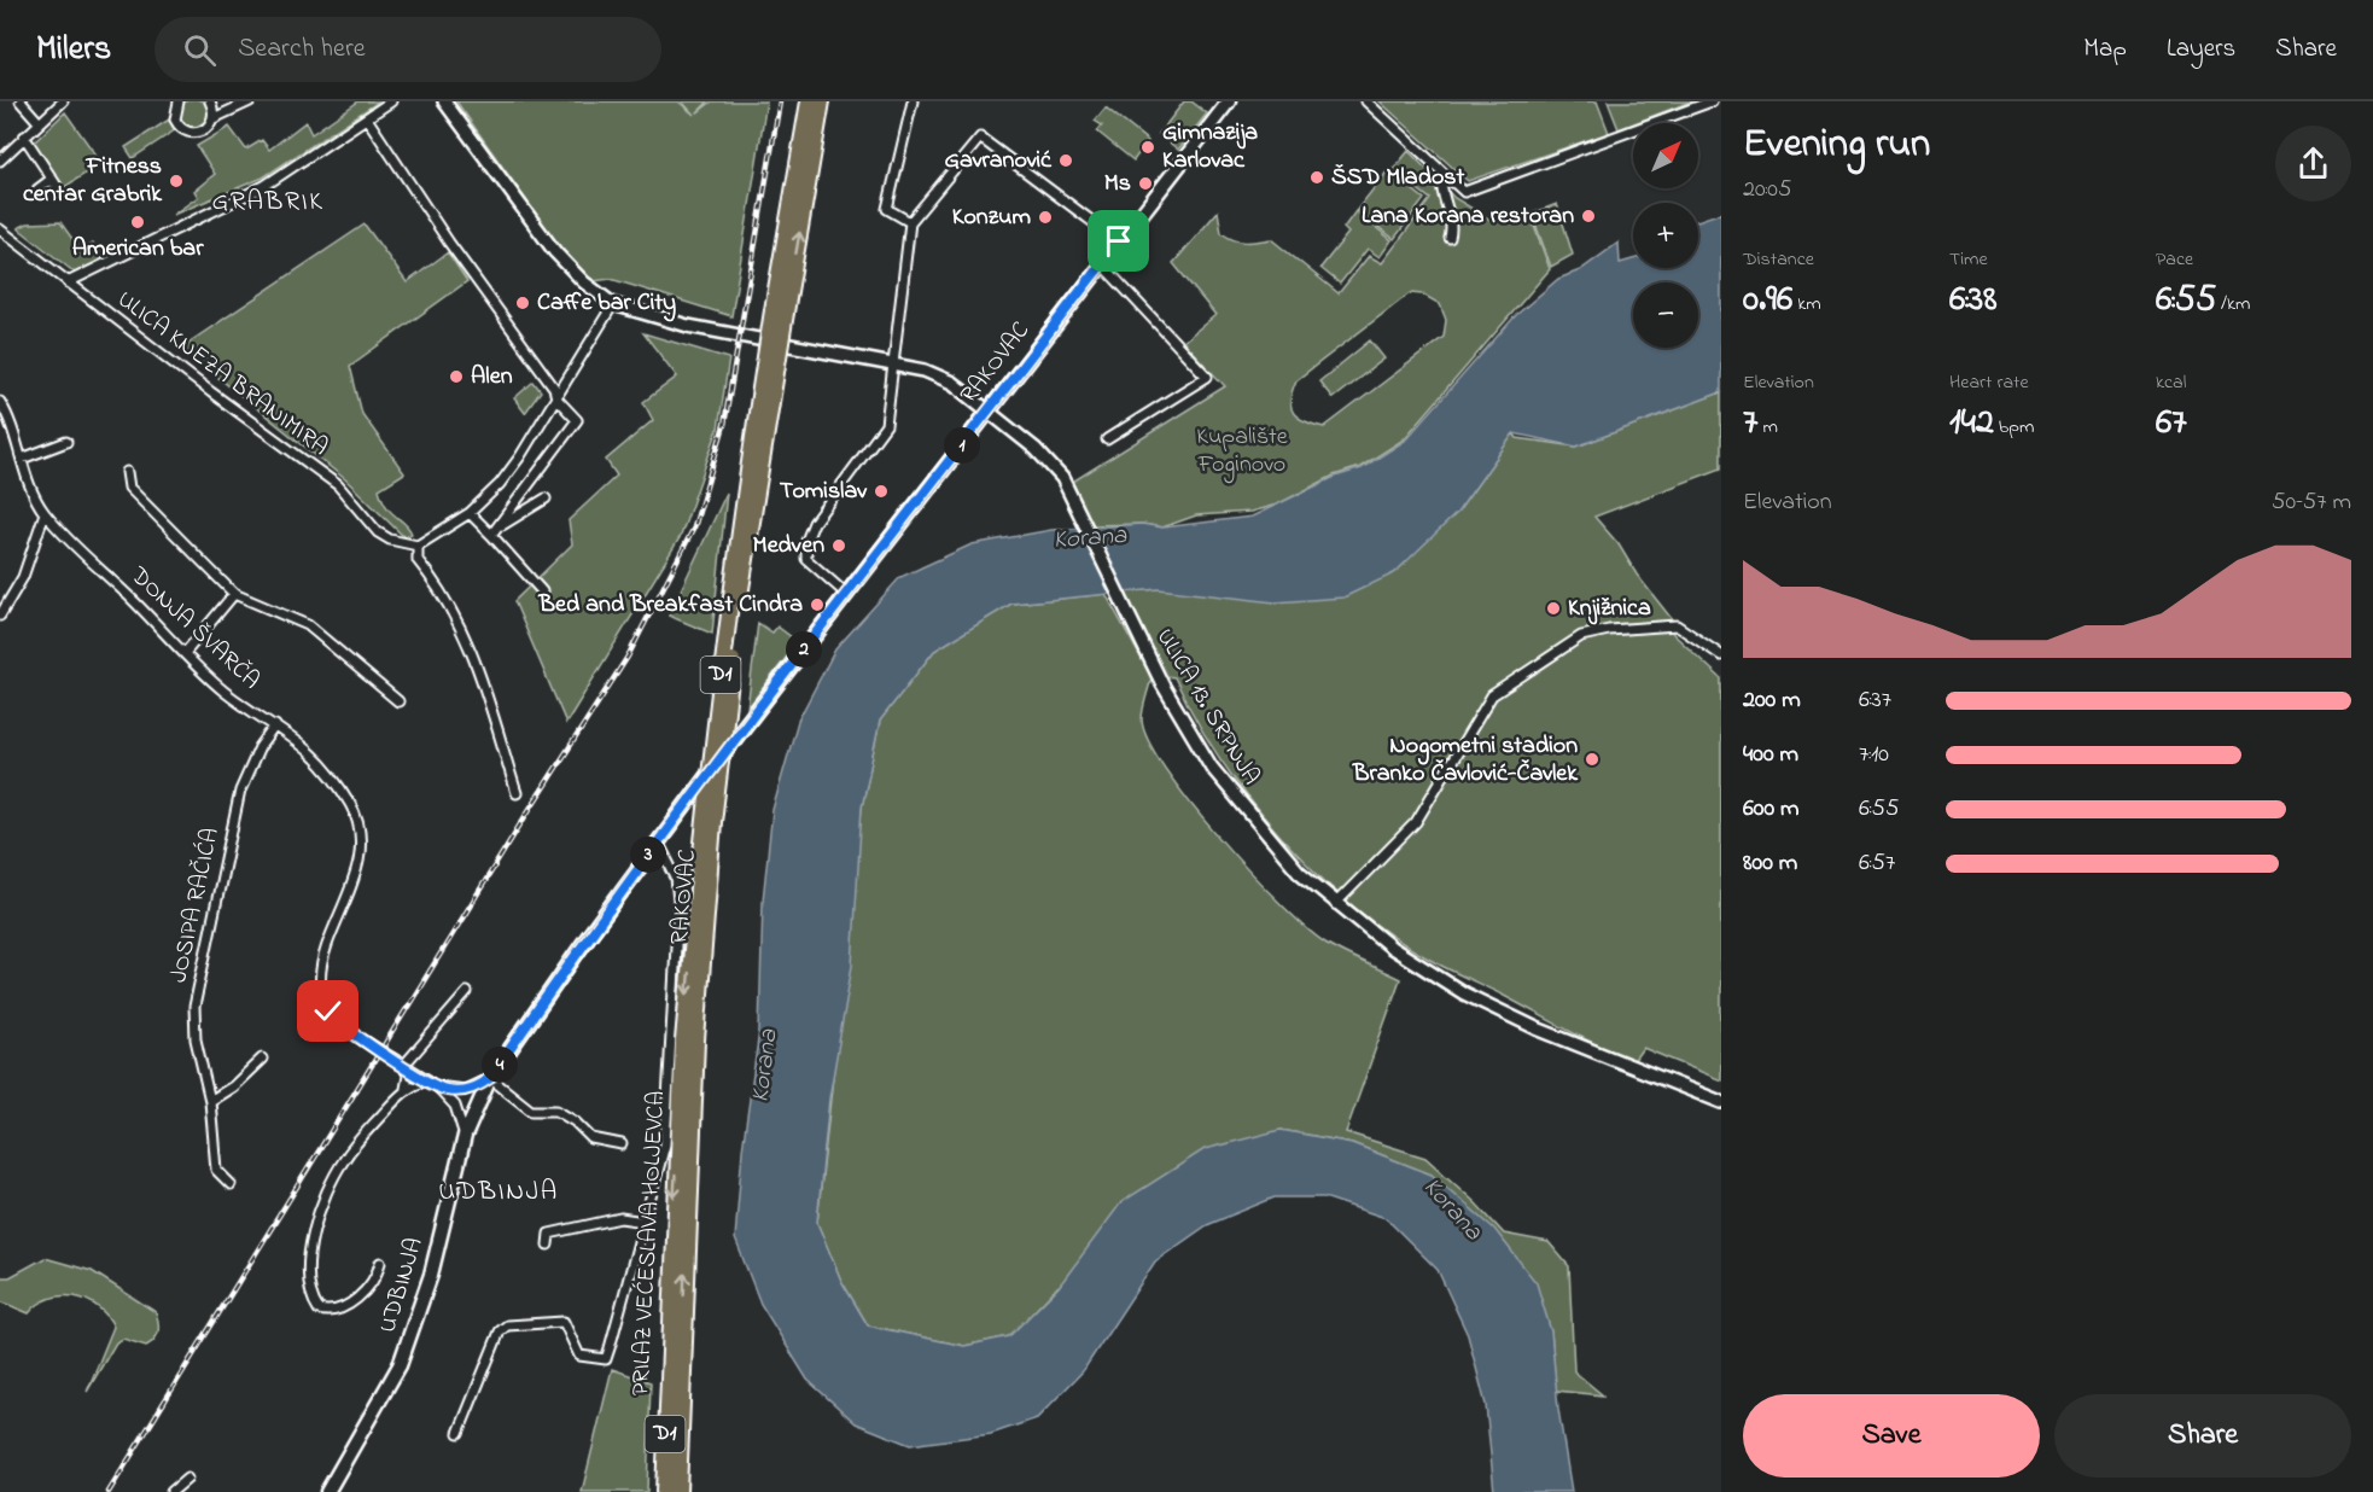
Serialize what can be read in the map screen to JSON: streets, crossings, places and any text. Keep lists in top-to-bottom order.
{
  "streets": {
    "highway": ["RAKOVAC", "D1", "PRILAZ VEĆESLAVA HOLJEVCA"],
    "main road": ["UDBINJA"],
    "street": [
      "ULICA KNEZA BRANIMIRA",
      "DONJA ŠVARČA",
      "ULICA 13. SRPNJA",
      "JOSIPA RAČIĆA"
    ]
  },
  "crossings": [
    ["RAKOVAC", "D1"],
    ["RAKOVAC", "ULICA 13. SRPNJA"],
    ["RAKOVAC", "PRILAZ VEĆESLAVA HOLJEVCA"],
    ["RAKOVAC", "UDBINJA"],
    ["DONJA ŠVARČA", "JOSIPA RAČIĆA"]
  ],
  "districts": ["GRABRIK", "UDBINJA"],
  "water": ["Korana"],
  "parks": ["Kupalište Foginovo"],
  "places": [
    "Gimnazija Karlovac",
    "Gavranović",
    "ŠSD Mladost",
    "Fitness centar Grabrik",
    "Ms",
    "Lana Korana restoran",
    "Konzum",
    "American bar",
    "Caffe bar City",
    "Alen",
    "Tomislav",
    "Medven",
    "Bed and Breakfast Cindra",
    "Knjižnica",
    "Nogometni stadion Branko Čavlović-Čavlek"
  ],
  "north": "top right",
  "page": {
    "header": "Milers",
    "search": "Search here",
    "nav": ["Map", "Layers", "Share"],
    "heading": ["Evening run", "20:05"],
    "map_buttons": ["+", "−"],
    "stats": [
      ["Distance", "0.96 km"],
      ["Time", "6:38"],
      ["Pace", "6:55 /km"],
      ["Elevation", "7 m"],
      ["Heart rate", "142 bpm"],
      ["kcal", "67"]
    ],
    "pins": [
      "1",
      "2",
      "3",
      "4"
    ],
    "chart": ["Elevation", "50–57 m"],
    "list": [
      {
        "name": "200 m",
        "note": "6:37"
      },
      {
        "name": "400 m",
        "note": "7:10"
      },
      {
        "name": "600 m",
        "note": "6:55"
      },
      {
        "name": "800 m",
        "note": "6:57"
      }
    ],
    "buttons": ["Save", "Share"]
  }
}
